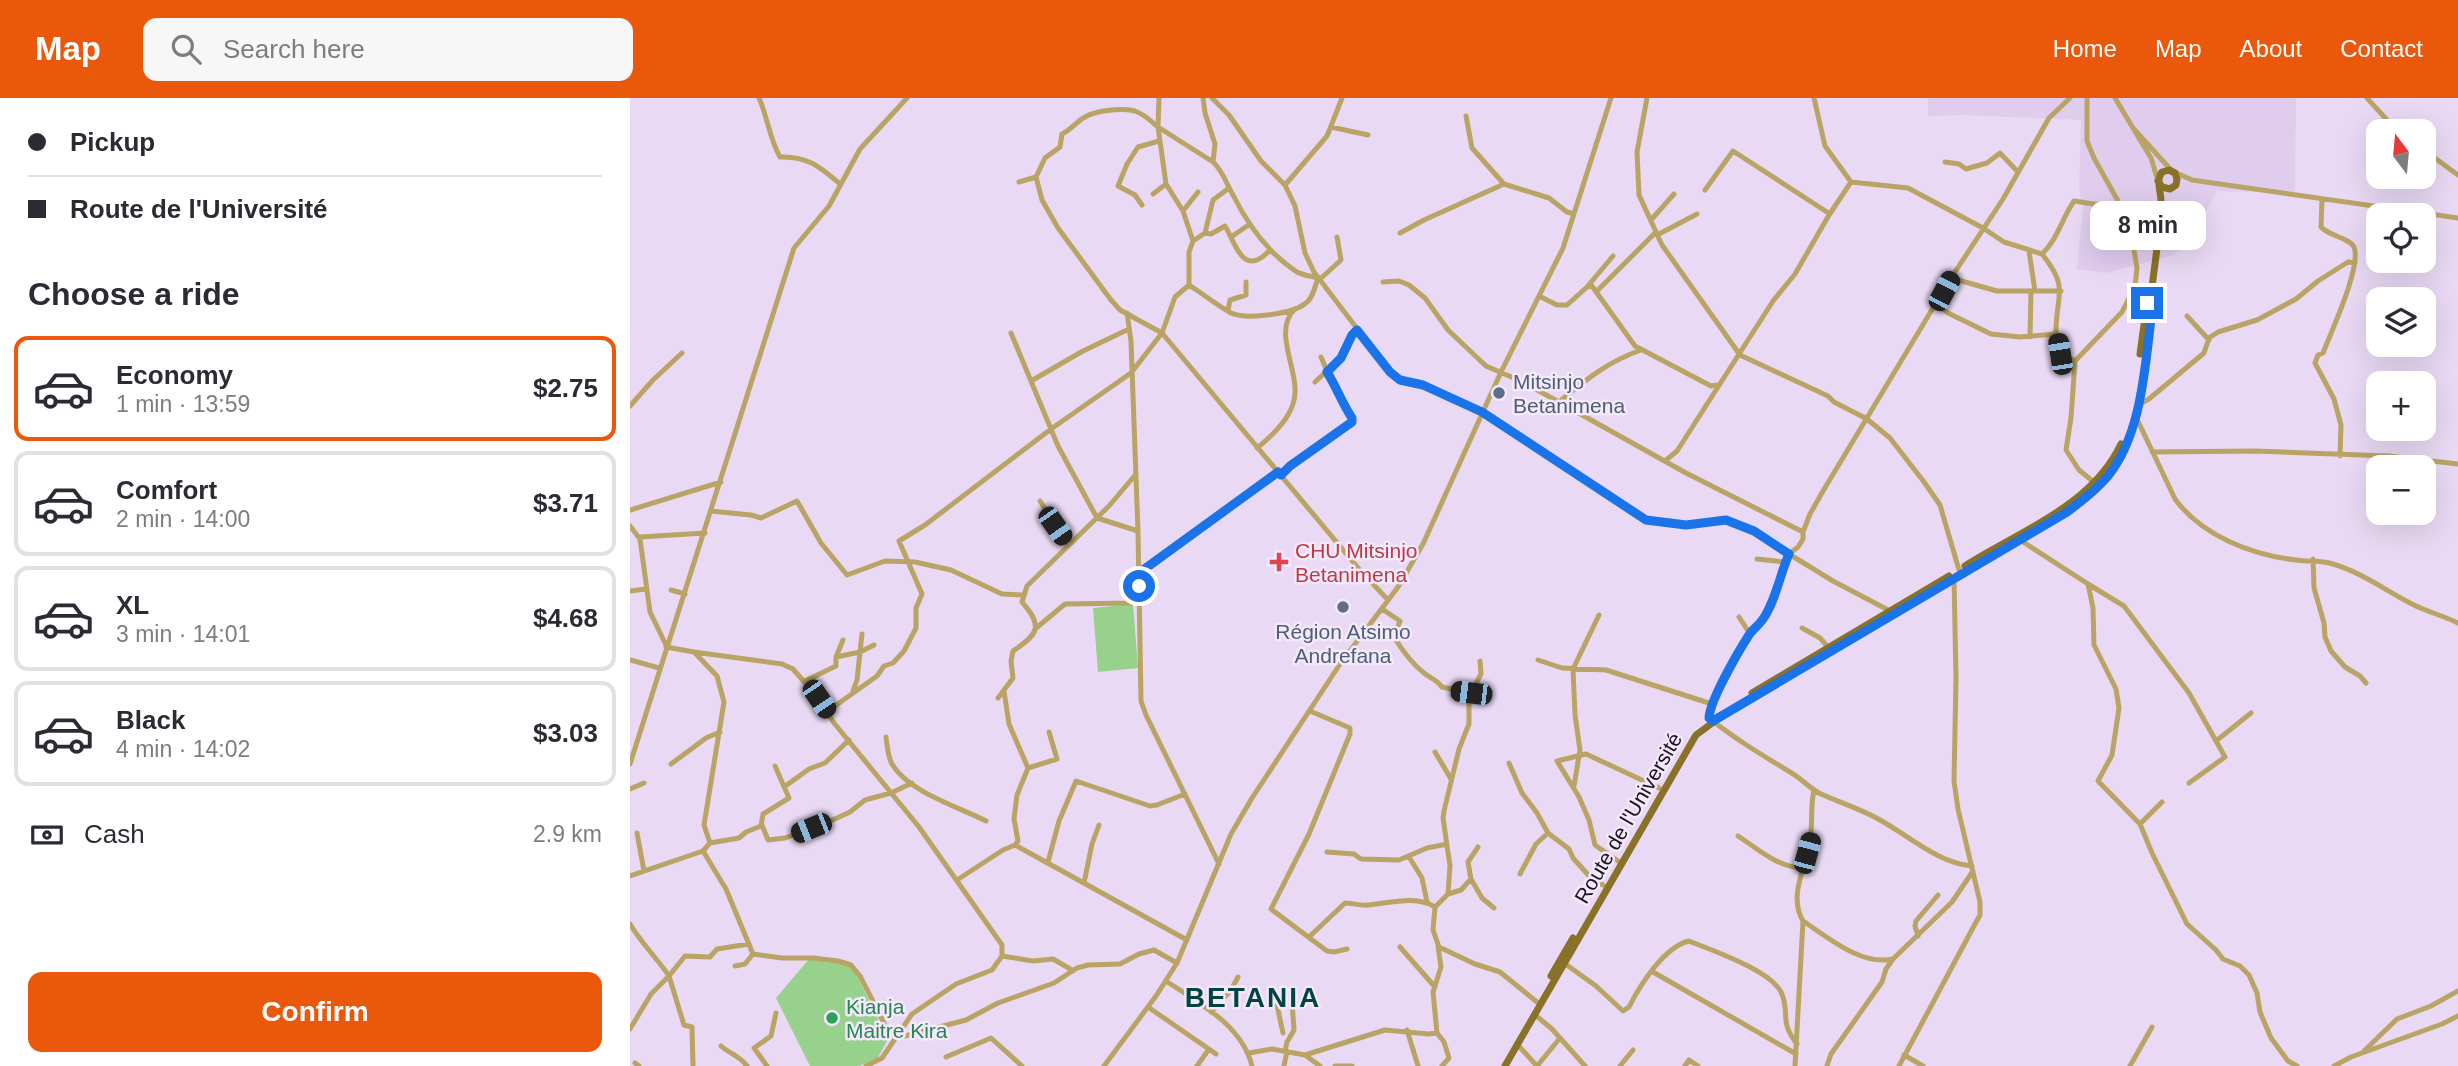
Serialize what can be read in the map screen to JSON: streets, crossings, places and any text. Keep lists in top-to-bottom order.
{
  "streets": {
    "main road": ["Route de l'Université"]
  },
  "districts": ["BETANIA"],
  "places": {
    "other": ["Mitsinjo Betanimena", "Région Atsimo Andrefana", "Kianja Maitre Kira"],
    "health": ["CHU Mitsinjo Betanimena"]
  },
  "north": "top",
  "page": {
    "header": "Map",
    "search": "Search here",
    "nav": [
      "Home",
      "Map",
      "About",
      "Contact"
    ],
    "banner": ["Pickup", "Route de l'Université"],
    "map_buttons": ["+", "−"],
    "bubble": "8 min",
    "heading": "Choose a ride",
    "list": [
      {
        "name": "Economy",
        "note": "1 min · 13:59",
        "value": "$2.75"
      },
      {
        "name": "Comfort",
        "note": "2 min · 14:00",
        "value": "$3.71"
      },
      {
        "name": "XL",
        "note": "3 min · 14:01",
        "value": "$4.68"
      },
      {
        "name": "Black",
        "note": "4 min · 14:02",
        "value": "$3.03"
      }
    ],
    "pay": ["Cash", "2.9 km"],
    "buttons": "Confirm"
  }
}
